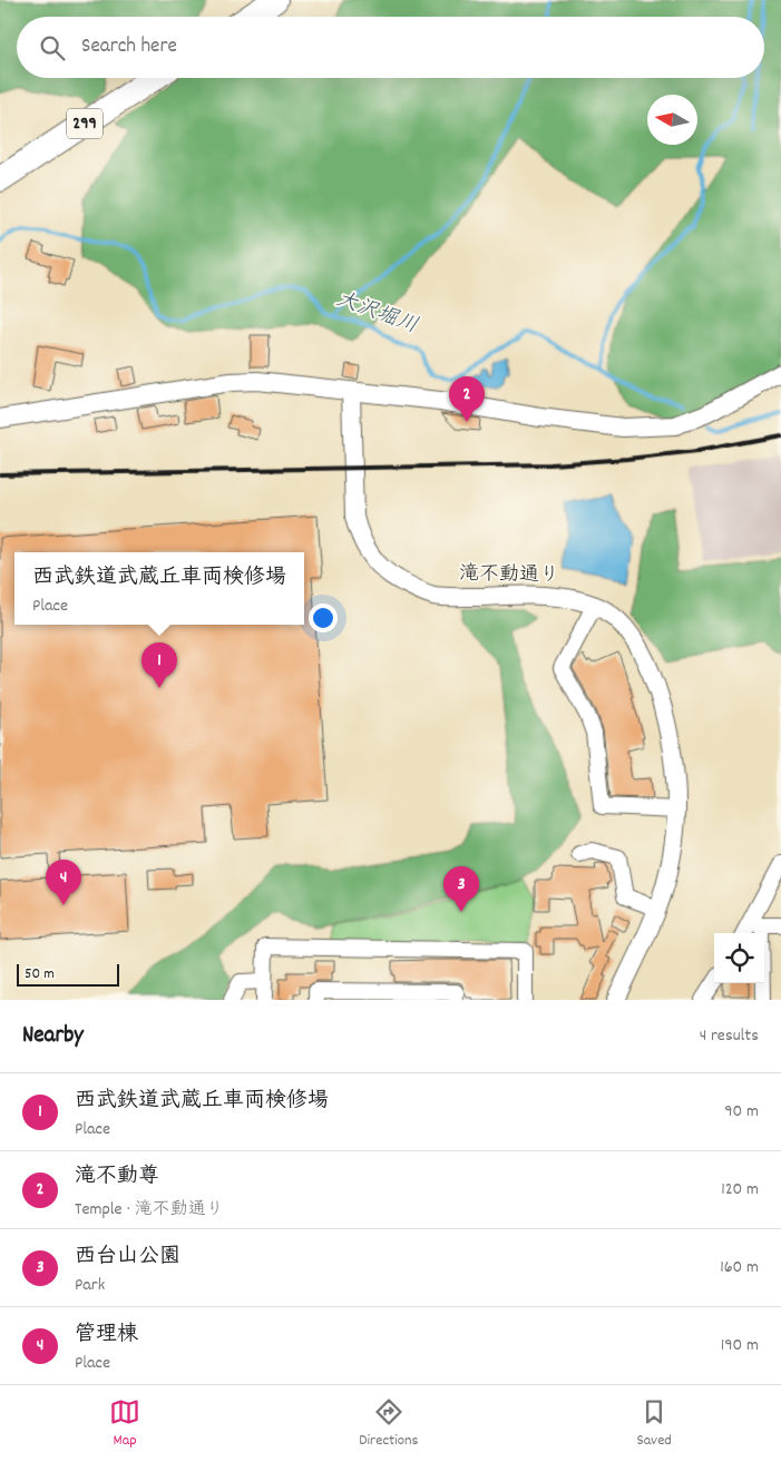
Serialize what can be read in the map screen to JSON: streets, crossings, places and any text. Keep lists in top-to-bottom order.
{
  "streets": {
    "highway": ["299"],
    "street": ["滝不動通り"]
  },
  "water": ["大沢堀川"],
  "scale_bar": "50 m",
  "north": "left",
  "page": {
    "search": "Search here",
    "pins": [
      "2",
      "1",
      "4",
      "3"
    ],
    "popup": ["西武鉄道武蔵丘車両検修場", "Place"],
    "scale": "50 m",
    "heading": ["Nearby", "4 results"],
    "list": [
      {
        "mark": "1",
        "name": "西武鉄道武蔵丘車両検修場",
        "note": "Place",
        "value": "90 m"
      },
      {
        "mark": "2",
        "name": "滝不動尊",
        "note": "Temple · 滝不動通り",
        "value": "120 m"
      },
      {
        "mark": "3",
        "name": "西台山公園",
        "note": "Park",
        "value": "160 m"
      },
      {
        "mark": "4",
        "name": "管理棟",
        "note": "Place",
        "value": "190 m"
      }
    ],
    "nav": ["Map", "Directions", "Saved"]
  }
}
